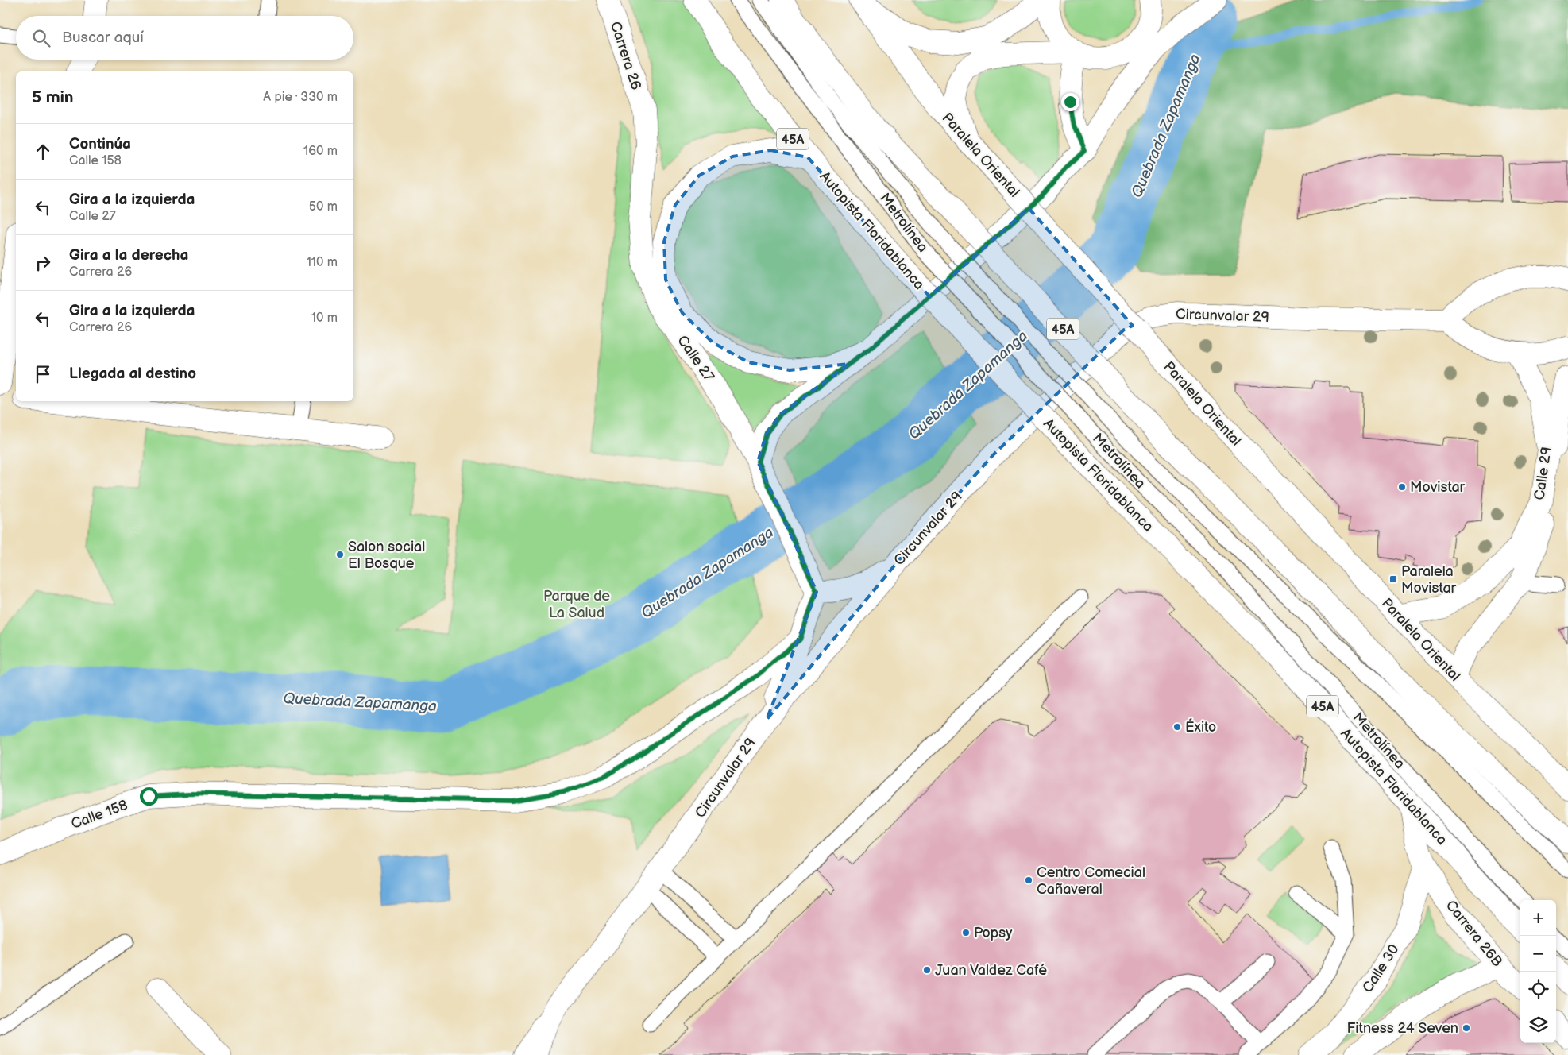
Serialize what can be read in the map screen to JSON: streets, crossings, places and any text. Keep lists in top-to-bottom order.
{
  "streets": {
    "main road": [
      "Carrera 26",
      "45A",
      "Paralela Oriental",
      "Autopista Floridablanca",
      "Circunvalar 29",
      "Calle 27",
      "Calle 29",
      "Calle 158",
      "Carrera 26B",
      "Calle 30"
    ],
    "lane": ["Metrolínea"]
  },
  "crossings": [
    ["Carrera 26", "Calle 27"],
    ["Paralela Oriental", "Calle 29"],
    ["Autopista Floridablanca", "Carrera 26B"],
    ["Carrera 26B", "Calle 30"]
  ],
  "water": ["Quebrada Zapamanga"],
  "parks": ["Parque de La Salud"],
  "places": {
    "other": [
      "Movistar",
      "Salon social El Bosque",
      "Éxito",
      "Centro Comecial Cañaveral",
      "Popsy",
      "Juan Valdez Café",
      "Fitness 24 Seven"
    ],
    "transit": ["Paralela Movistar"]
  },
  "page": {
    "search": "Buscar aquí",
    "heading": ["5 min", "A pie · 330 m"],
    "list": [
      ["Continúa", "Calle 158", "160 m"],
      ["Gira a la izquierda", "Calle 27", "50 m"],
      ["Gira a la derecha", "Carrera 26", "110 m"],
      ["Gira a la izquierda", "Carrera 26", "10 m"],
      "Llegada al destino"
    ],
    "map_buttons": ["+", "−"]
  }
}
